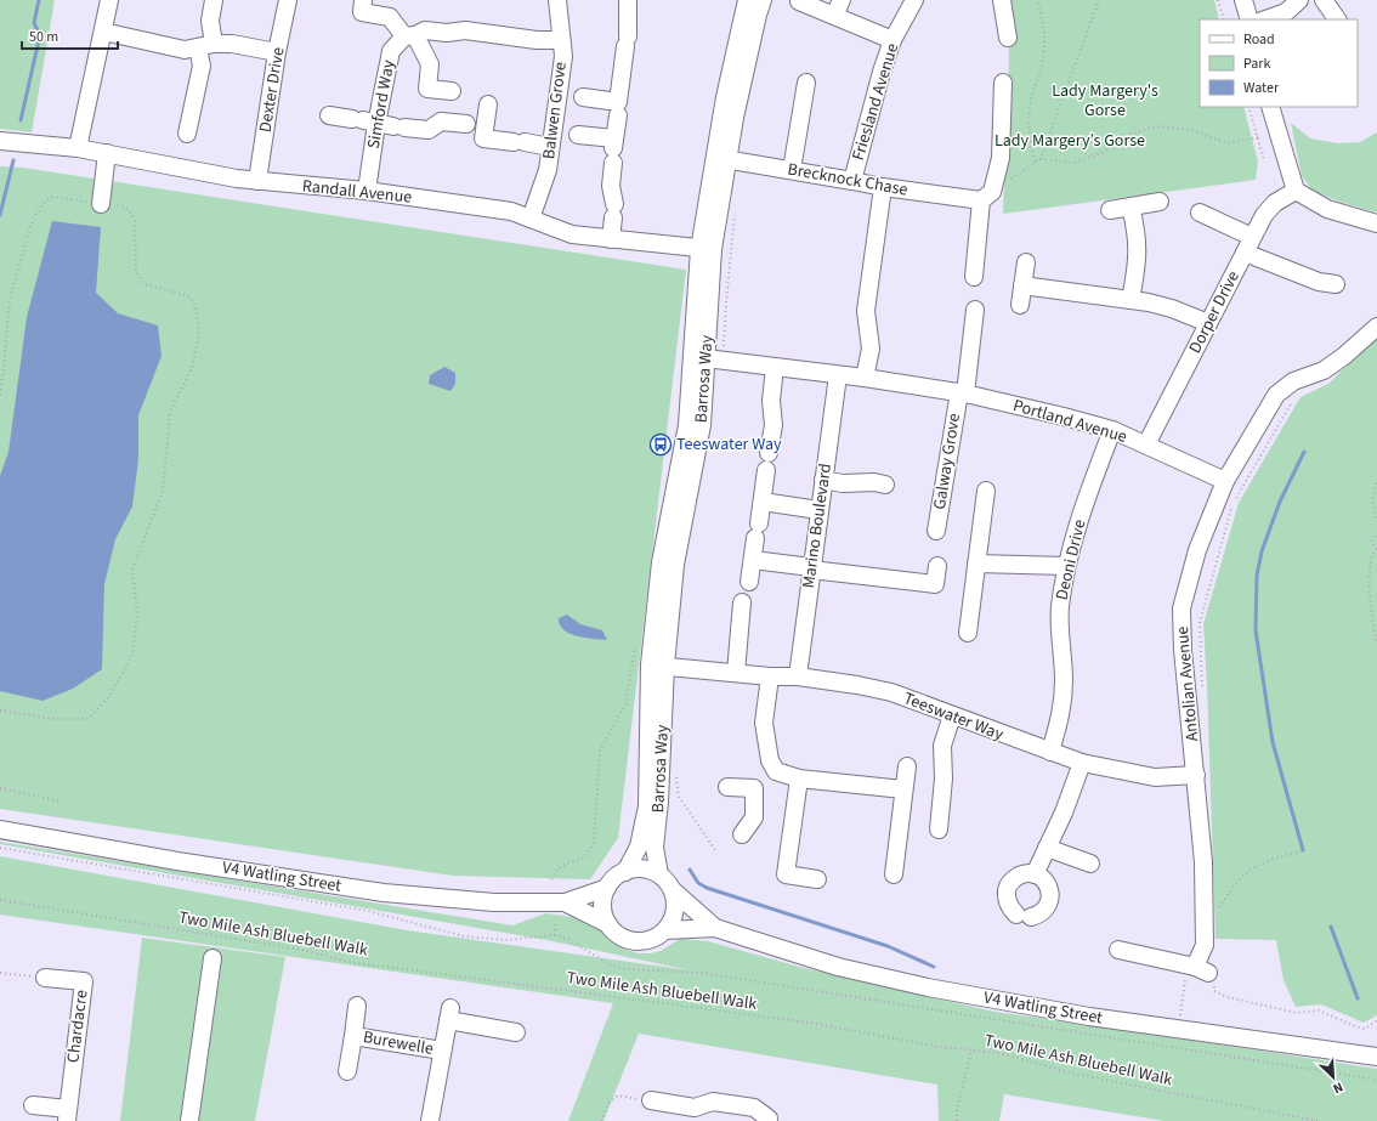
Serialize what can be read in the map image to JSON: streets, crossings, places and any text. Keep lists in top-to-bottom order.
{
  "streets": {
    "street": [
      "Dexter Drive",
      "Friesland Avenue",
      "Simford Way",
      "Balwen Grove",
      "Brecknock Chase",
      "Randall Avenue",
      "Dorper Drive",
      "Barrosa Way",
      "Portland Avenue",
      "Galway Grove",
      "Marino Boulevard",
      "Deoni Drive",
      "Antolian Avenue",
      "Teeswater Way",
      "V4 Watling Street",
      "Chardacre",
      "Burewelle"
    ],
    "path": ["Two Mile Ash Bluebell Walk"]
  },
  "crossings": [
    ["Dexter Drive", "Randall Avenue"],
    ["Friesland Avenue", "Brecknock Chase"],
    ["Simford Way", "Randall Avenue"],
    ["Balwen Grove", "Randall Avenue"],
    ["Brecknock Chase", "Barrosa Way"],
    ["Randall Avenue", "Barrosa Way"],
    ["Dorper Drive", "Portland Avenue"],
    ["Barrosa Way", "Portland Avenue"],
    ["Barrosa Way", "Teeswater Way"],
    ["Barrosa Way", "V4 Watling Street"],
    ["Portland Avenue", "Galway Grove"],
    ["Portland Avenue", "Marino Boulevard"],
    ["Portland Avenue", "Deoni Drive"],
    ["Portland Avenue", "Antolian Avenue"],
    ["Marino Boulevard", "Teeswater Way"],
    ["Deoni Drive", "Teeswater Way"],
    ["Antolian Avenue", "Teeswater Way"]
  ],
  "parks": ["Lady Margery's Gorse", "Lady Margery’s Gorse"],
  "places": {
    "bus stop": ["Teeswater Way"]
  },
  "legend": ["Road", "Park", "Water"],
  "scale_bar": "50 m",
  "north": "bottom right"
}
